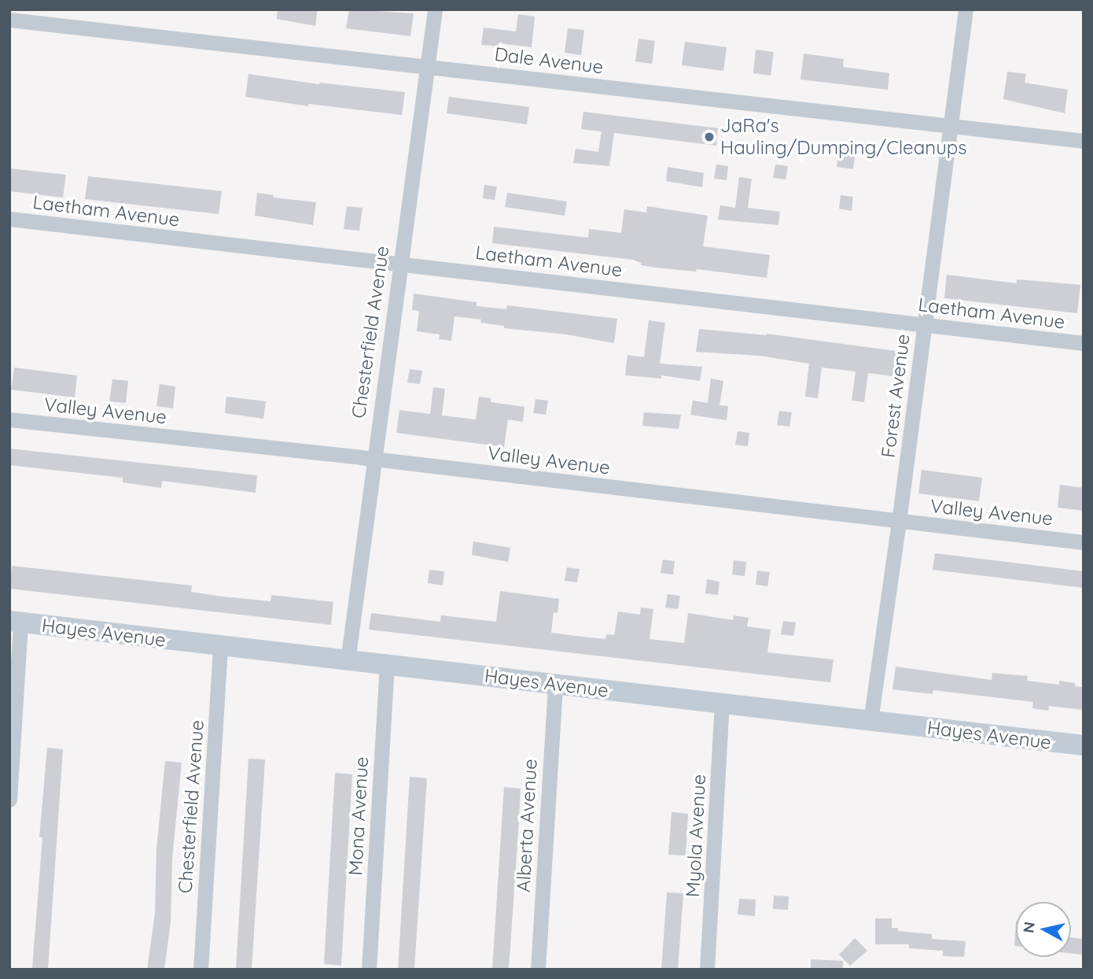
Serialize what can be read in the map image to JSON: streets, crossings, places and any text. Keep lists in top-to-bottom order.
{
  "streets": {
    "street": [
      "Dale Avenue",
      "Laetham Avenue",
      "Chesterfield Avenue",
      "Forest Avenue",
      "Valley Avenue",
      "Hayes Avenue",
      "Mona Avenue",
      "Alberta Avenue",
      "Myola Avenue"
    ]
  },
  "crossings": [
    ["Dale Avenue", "Chesterfield Avenue"],
    ["Dale Avenue", "Forest Avenue"],
    ["Laetham Avenue", "Chesterfield Avenue"],
    ["Laetham Avenue", "Forest Avenue"],
    ["Chesterfield Avenue", "Valley Avenue"],
    ["Chesterfield Avenue", "Hayes Avenue"],
    ["Forest Avenue", "Valley Avenue"],
    ["Forest Avenue", "Hayes Avenue"],
    ["Hayes Avenue", "Mona Avenue"],
    ["Hayes Avenue", "Alberta Avenue"],
    ["Hayes Avenue", "Myola Avenue"]
  ],
  "places": ["JaRa's Hauling/Dumping/Cleanups"],
  "north": "left"
}
